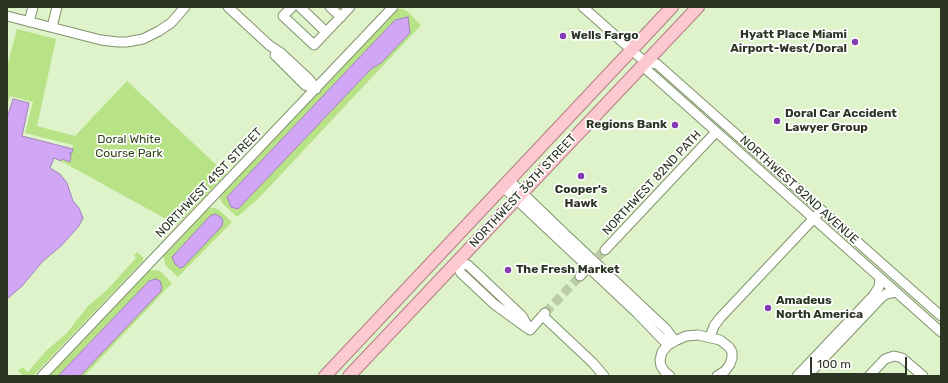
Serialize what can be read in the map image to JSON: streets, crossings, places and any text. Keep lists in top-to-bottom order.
{
  "streets": {
    "main road": ["NORTHWEST 36TH STREET"],
    "street": ["NORTHWEST 41ST STREET", "NORTHWEST 82ND PATH", "NORTHWEST 82ND AVENUE"]
  },
  "crossings": [
    ["NORTHWEST 82ND PATH", "NORTHWEST 82ND AVENUE"],
    ["NORTHWEST 82ND AVENUE", "NORTHWEST 36TH STREET"]
  ],
  "parks": ["Doral White Course Park"],
  "places": [
    "Wells Fargo",
    "Hyatt Place Miami Airport-West/Doral",
    "Doral Car Accident Lawyer Group",
    "Regions Bank",
    "Cooper's Hawk",
    "The Fresh Market",
    "Amadeus North America"
  ],
  "scale_bar": "100 m"
}
